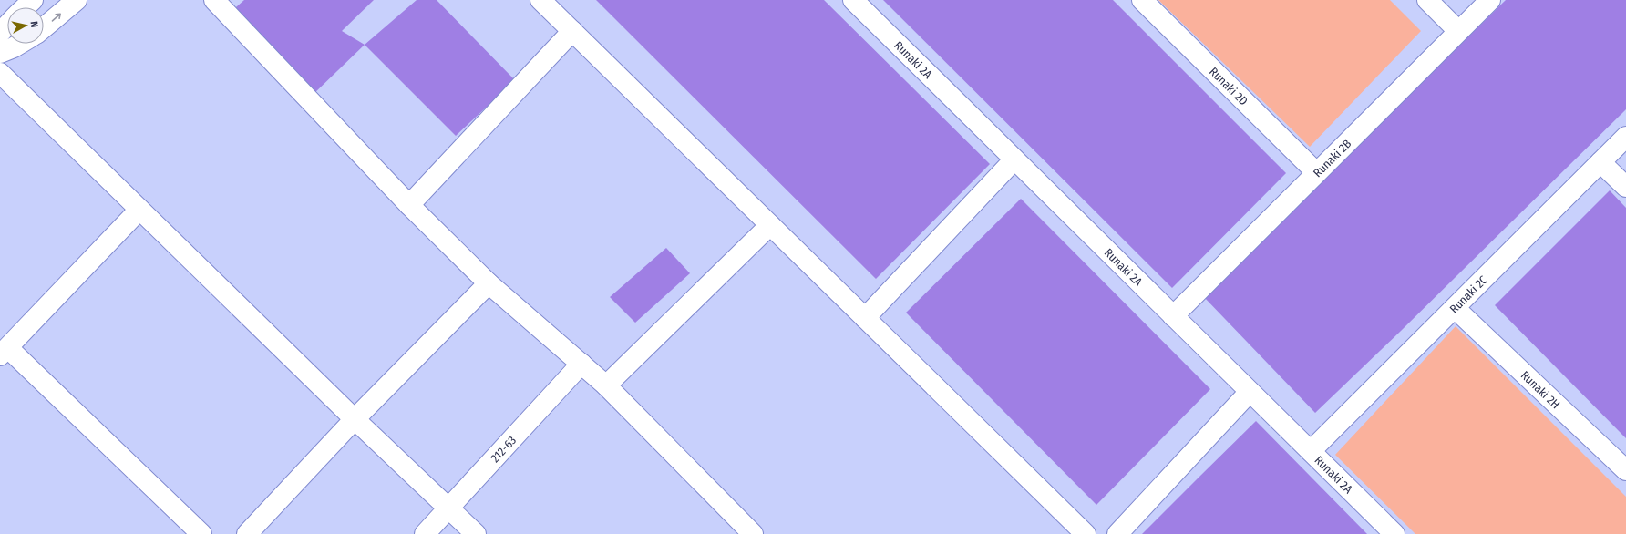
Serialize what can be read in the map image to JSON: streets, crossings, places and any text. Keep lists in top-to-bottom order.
{
  "streets": {
    "street": [
      "Runaki 2A",
      "Runaki 2D",
      "Runaki 2B",
      "Runaki 2C",
      "Runaki 2H",
      "212-63"
    ]
  },
  "crossings": [
    ["Runaki 2A", "Runaki 2B"],
    ["Runaki 2A", "Runaki 2C"],
    ["Runaki 2D", "Runaki 2B"],
    ["Runaki 2C", "Runaki 2H"]
  ],
  "north": "right"
}
